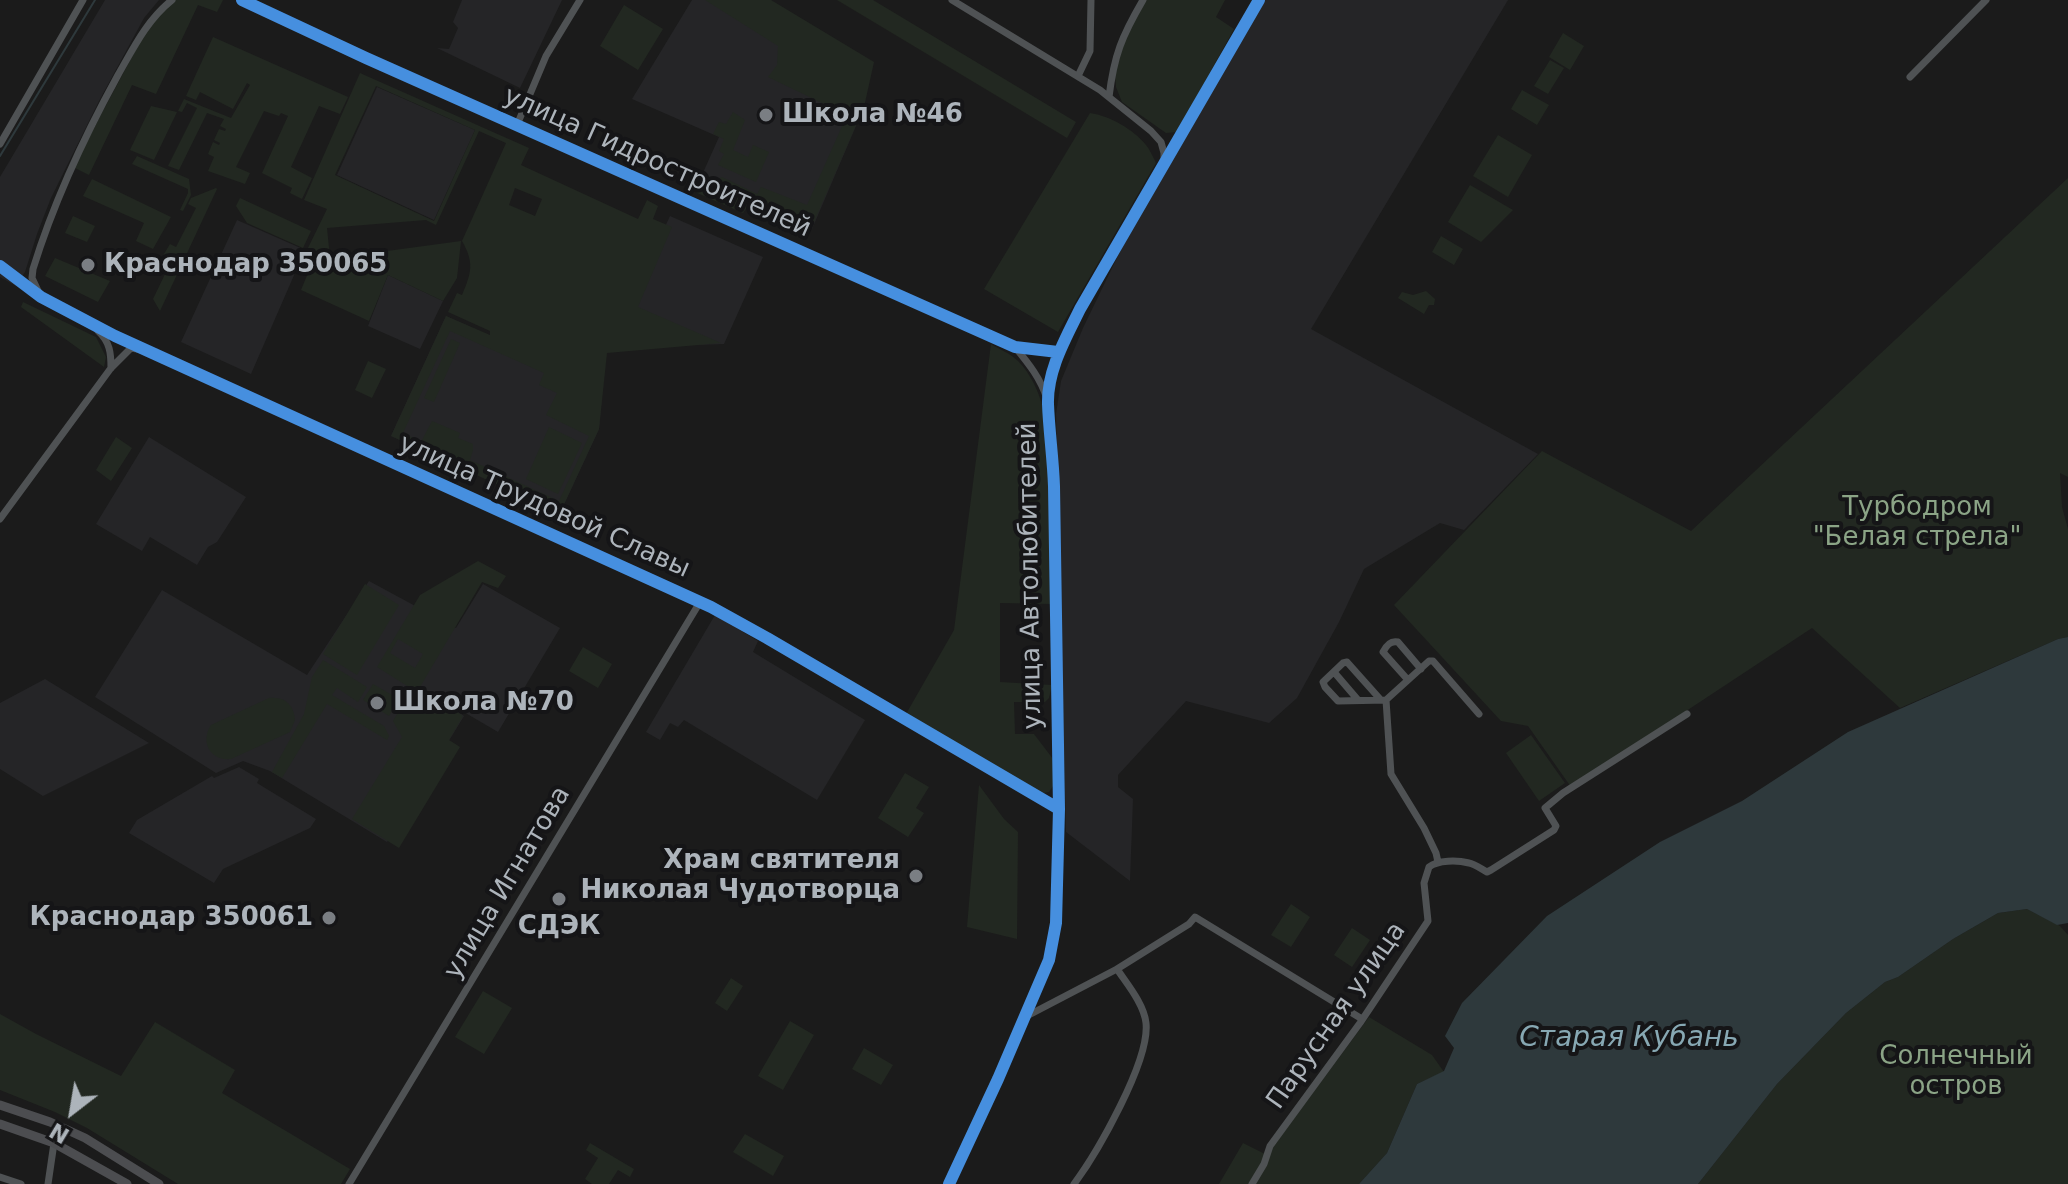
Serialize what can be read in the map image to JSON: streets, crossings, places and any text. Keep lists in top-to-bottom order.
{
  "streets": {
    "street": [
      "улица Гидростроителей",
      "улица Трудовой Славы",
      "улица Автолюбителей",
      "улица Игнатова",
      "Парусная улица"
    ]
  },
  "crossings": [
    ["улица Гидростроителей", "улица Автолюбителей"],
    ["улица Трудовой Славы", "улица Автолюбителей"],
    ["улица Трудовой Славы", "улица Игнатова"]
  ],
  "water": ["Старая Кубань"],
  "parks": ["Турбодром \"Белая стрела\"", "Солнечный остров"],
  "places": [
    "Школа №46",
    "Краснодар 350065",
    "Школа №70",
    "Храм святителя Николая Чудотворца",
    "СДЭК",
    "Краснодар 350061"
  ],
  "north": "bottom left"
}
